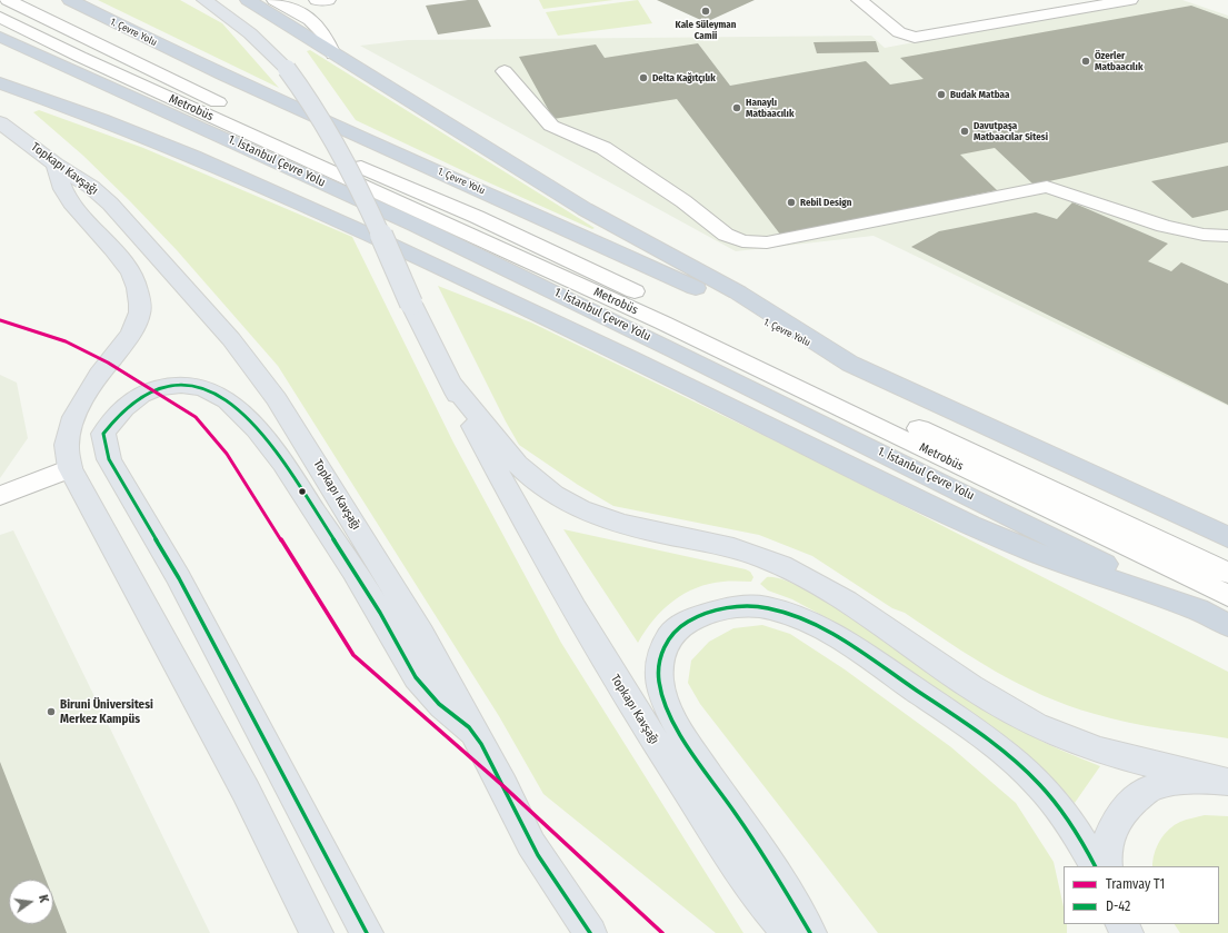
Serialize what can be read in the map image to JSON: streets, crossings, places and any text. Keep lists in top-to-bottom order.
{
  "streets": {
    "highway": ["1. Çevre Yolu", "1. İstanbul Çevre Yolu"],
    "main road": ["Topkapı Kavşağı"],
    "street": ["Metrobüs"]
  },
  "places": [
    "Kale Süleyman Camii",
    "Özerler Matbaacılık",
    "Delta Kağıtçılık",
    "Budak Matbaa",
    "Hanaylı Matbaacılık",
    "Davutpaşa Matbaacılar Sitesi",
    "Rebil Design",
    "Biruni Üniversitesi Merkez Kampüs"
  ],
  "lines": ["tram line T1", "transit line D-42"],
  "legend": ["Tramvay T1", "D-42"],
  "north": "right"
}
